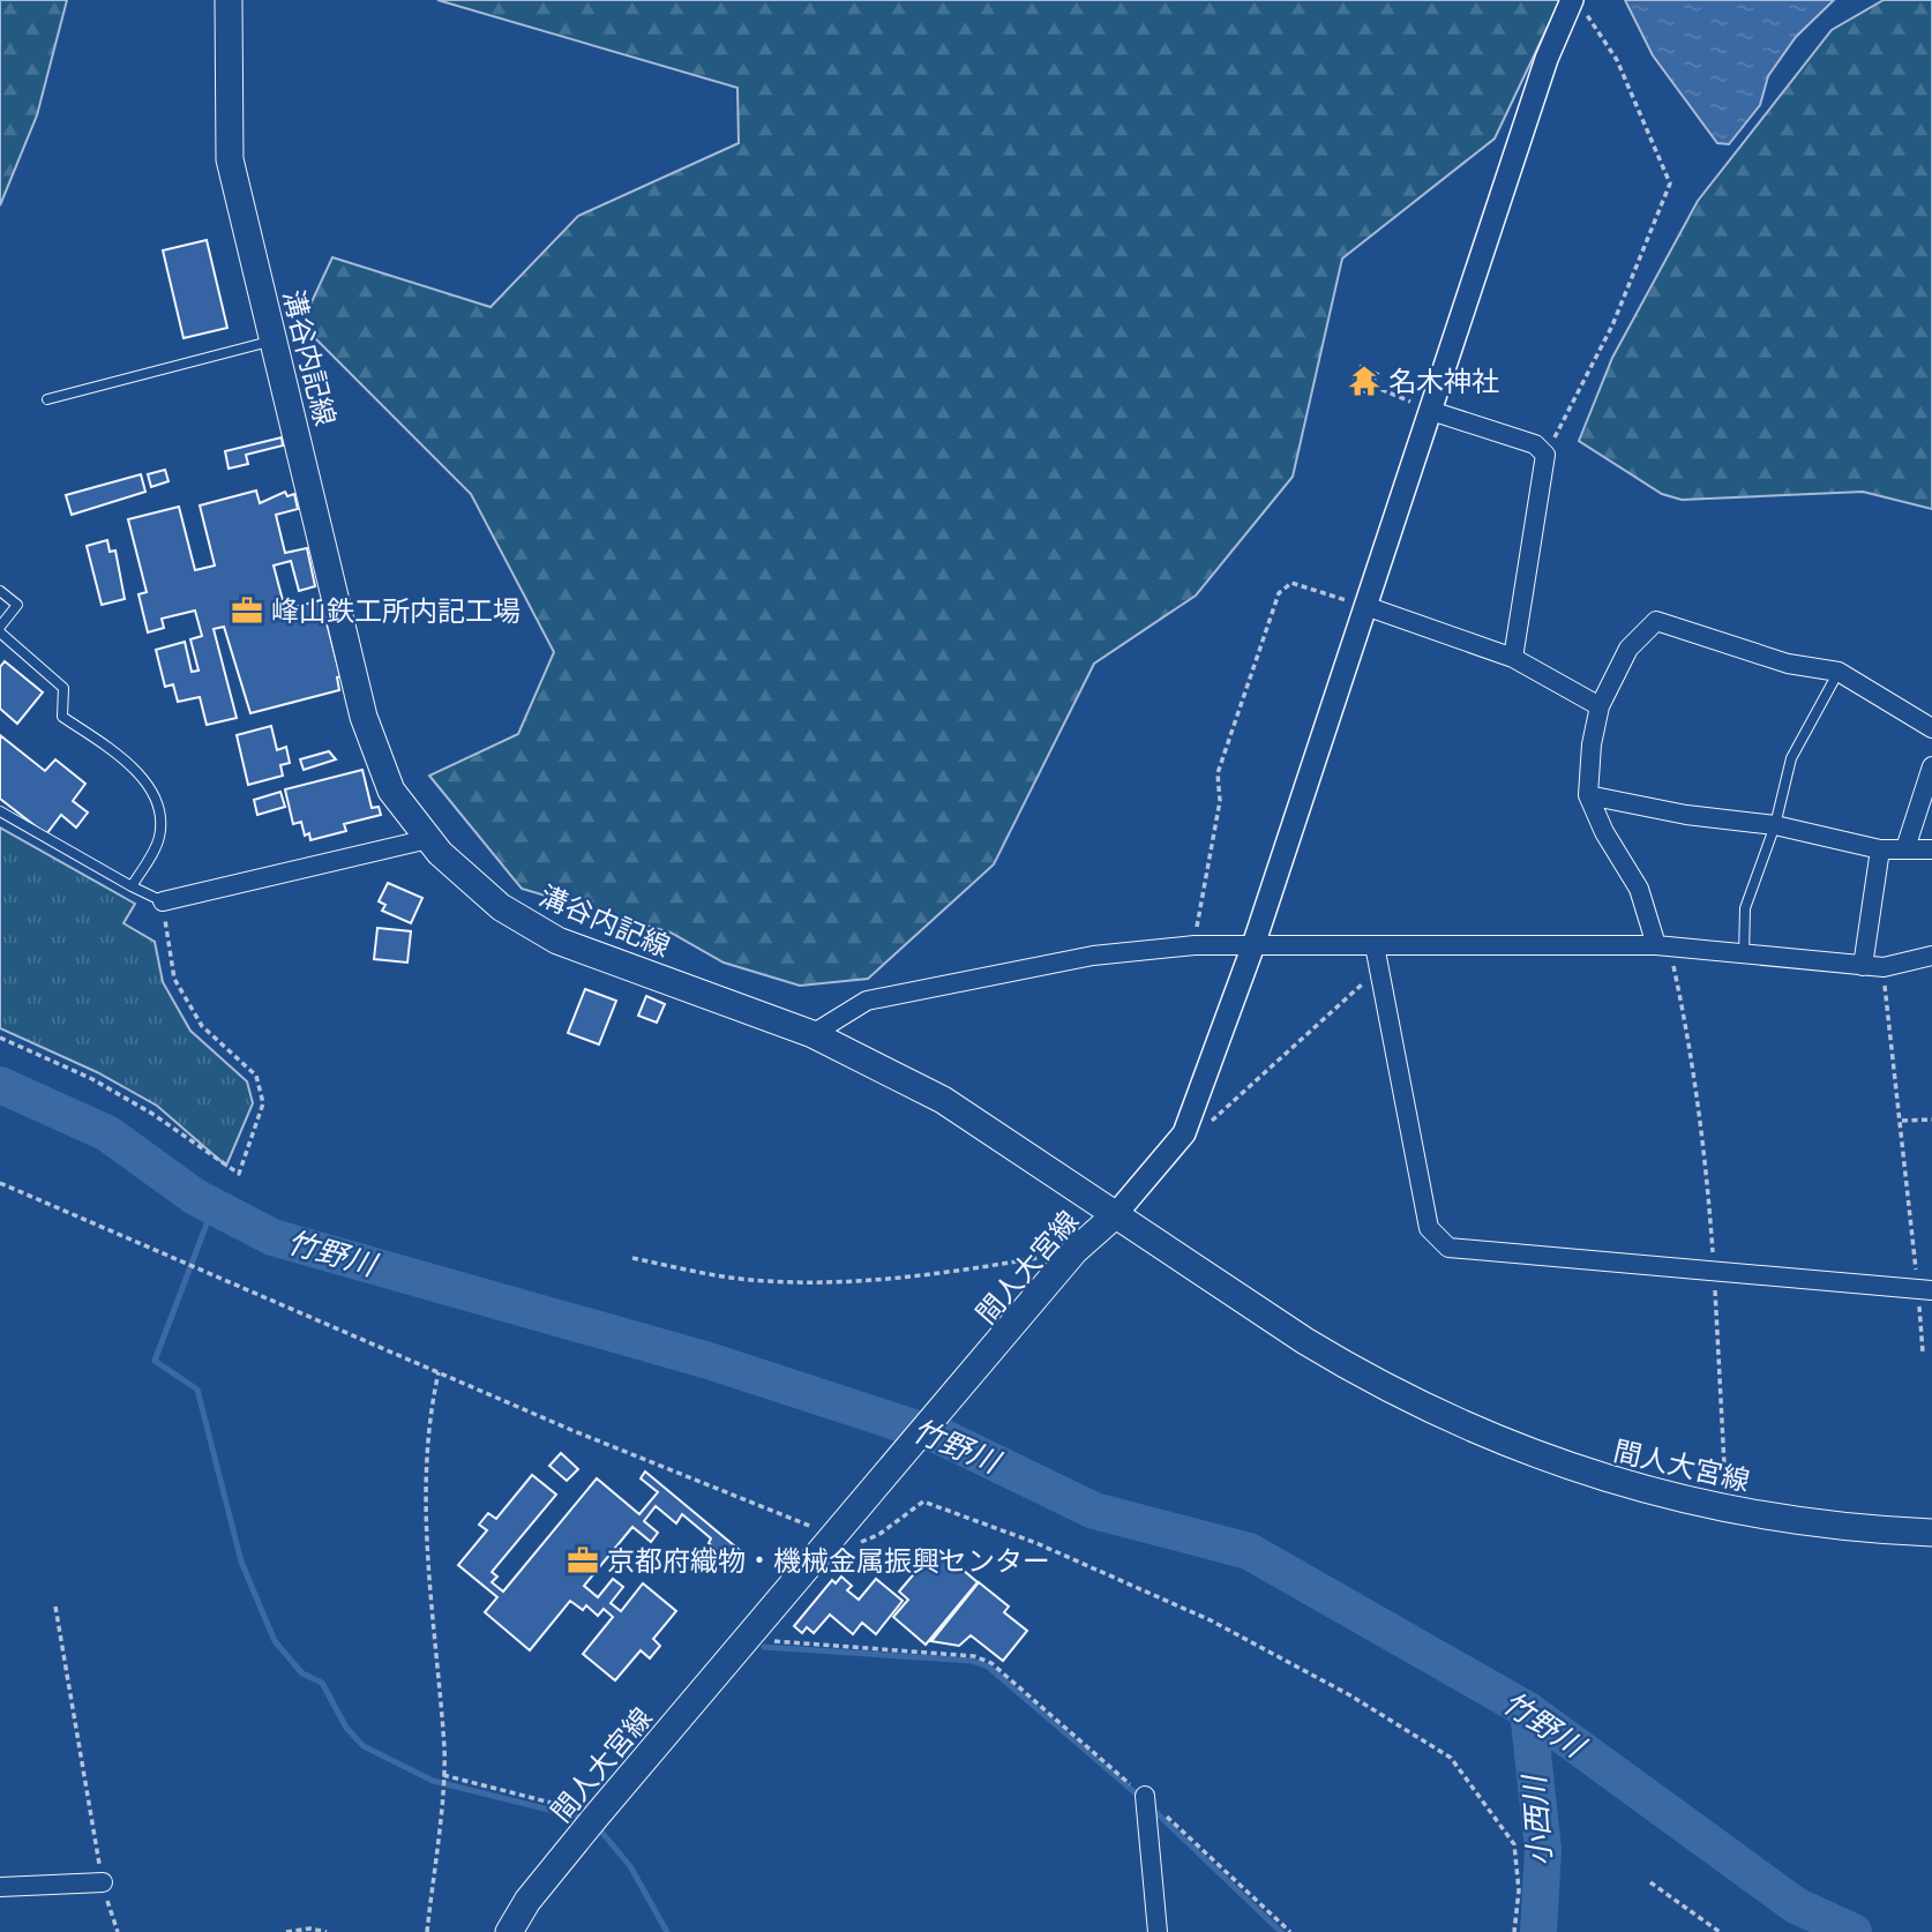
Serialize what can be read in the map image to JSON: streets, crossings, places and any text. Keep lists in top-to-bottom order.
{
  "streets": {
    "main road": ["溝谷内記線", "間人大宮線"]
  },
  "crossings": [
    ["溝谷内記線", "間人大宮線"]
  ],
  "water": ["竹野川", "小西川"],
  "places": {
    "temple": ["名木神社"],
    "office": ["峰山鉄工所内記工場", "京都府織物・機械金属振興センター"]
  }
}
